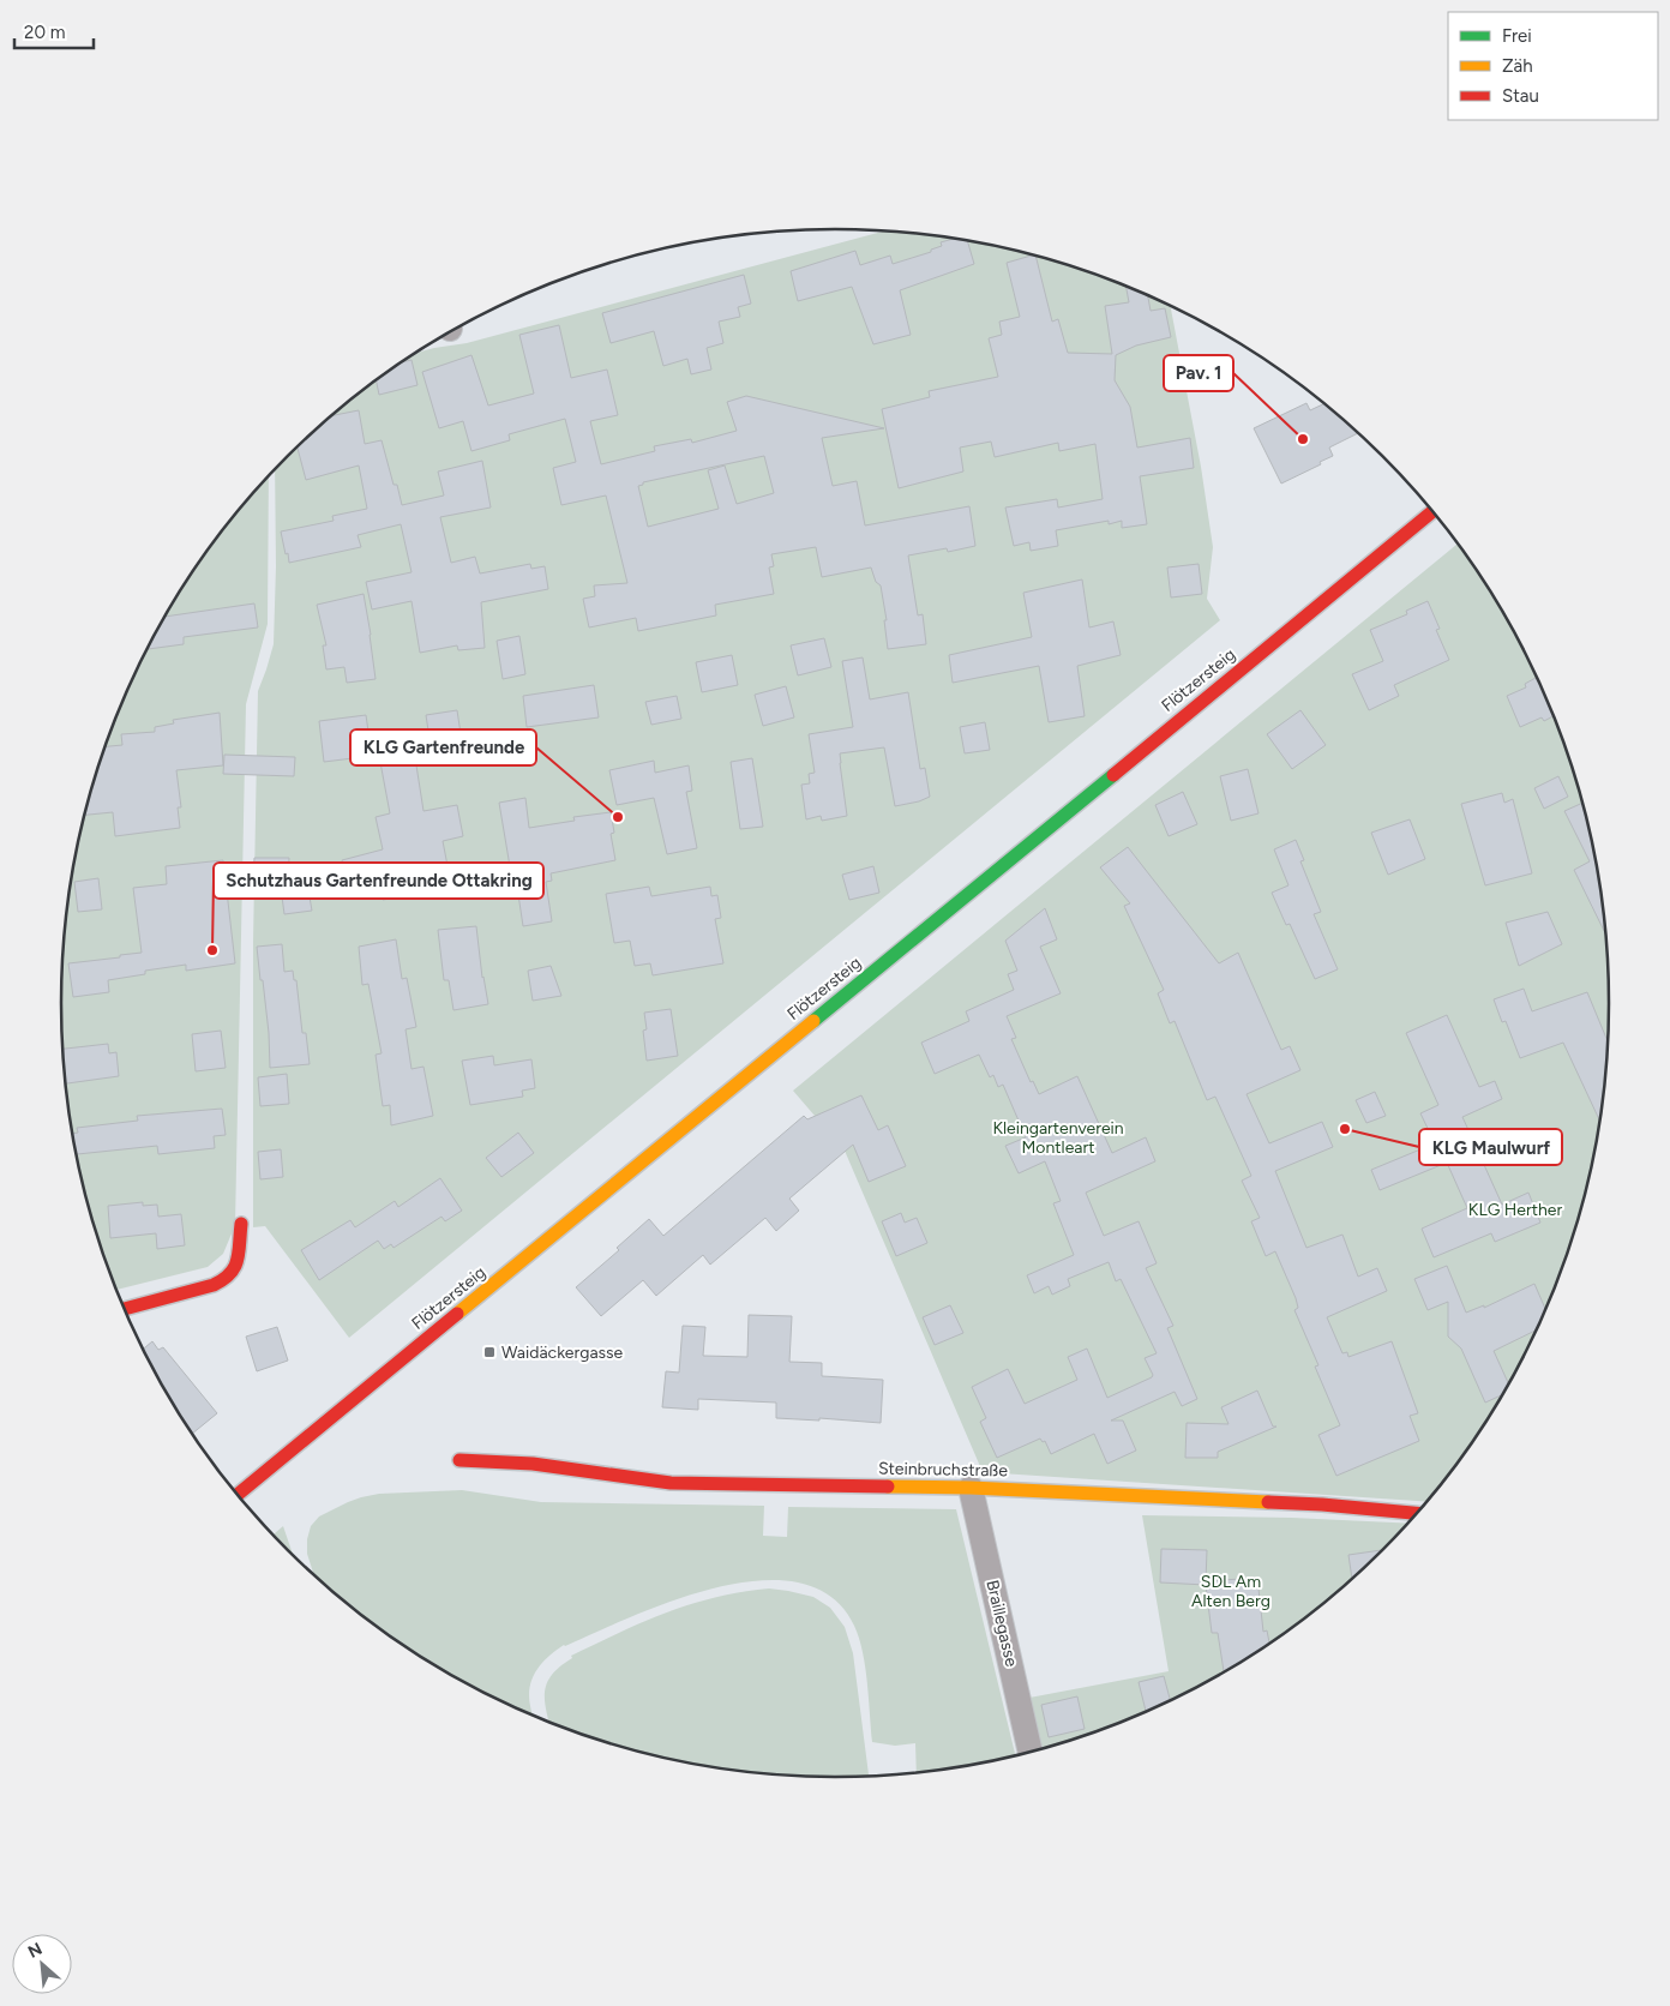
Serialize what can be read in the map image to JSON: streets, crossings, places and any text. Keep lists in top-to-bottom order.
{
  "streets": {
    "main road": ["Flötzersteig", "Steinbruchstraße"],
    "street": ["Braillegasse"]
  },
  "crossings": [
    ["Steinbruchstraße", "Braillegasse"]
  ],
  "parks": ["Kleingartenverein Montleart", "KLG Herther", "SDL Am Alten Berg"],
  "places": {
    "other": [
      "Pav. 1",
      "KLG Gartenfreunde",
      "Schutzhaus Gartenfreunde Ottakring",
      "KLG Maulwurf"
    ],
    "transit": ["Waidäckergasse"]
  },
  "legend": ["Frei", "Zäh", "Stau"],
  "scale_bar": "20 m",
  "north": "top left"
}
